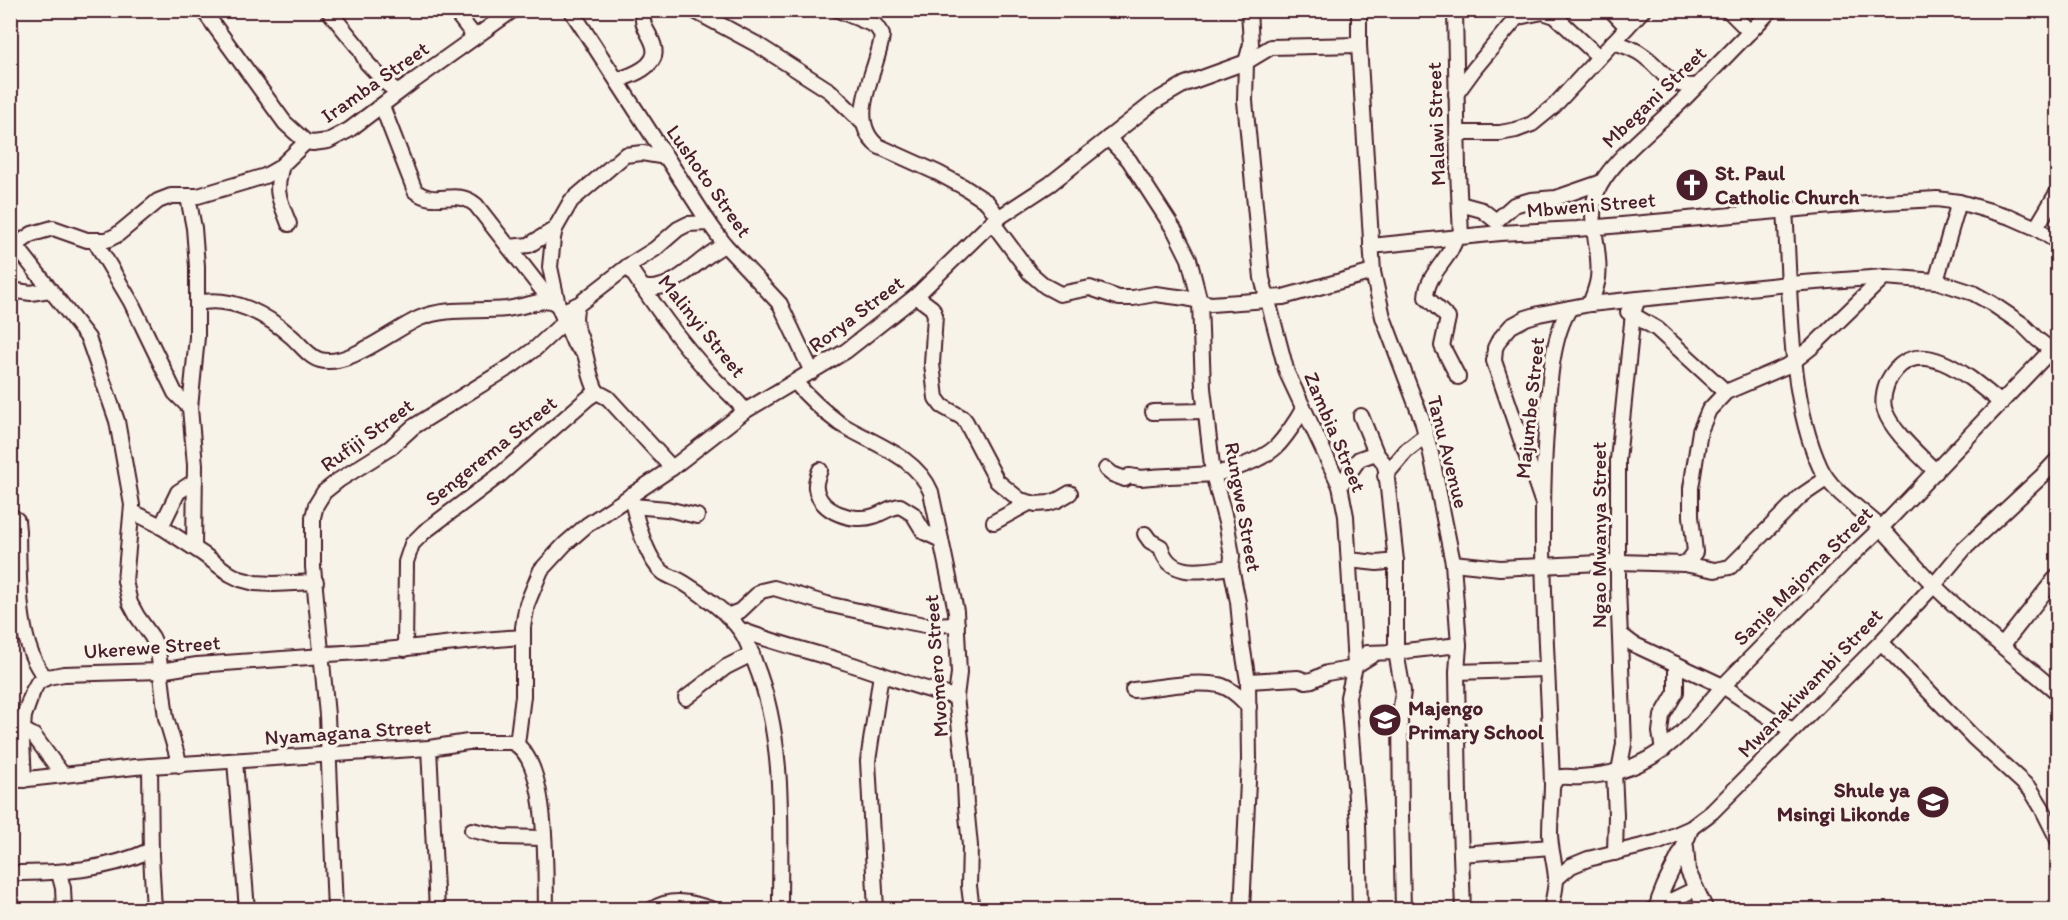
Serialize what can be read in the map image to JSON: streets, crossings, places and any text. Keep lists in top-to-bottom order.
{
  "streets": {
    "street": [
      "Iramba Street",
      "Mbegani Street",
      "Malawi Street",
      "Lushoto Street",
      "Mbweni Street",
      "Rorya Street",
      "Malinyi Street",
      "Majumbe Street",
      "Zambia Street",
      "Rufiji Street",
      "Sengerema Street",
      "Tanu Avenue",
      "Rungwe Street",
      "Ngao Mwanya Street",
      "Sanje Majoma Street",
      "Ukerewe Street",
      "Mvomero Street",
      "Mwanakiwambi Street",
      "Nyamagana Street"
    ]
  },
  "crossings": [
    ["Mbegani Street", "Mbweni Street"],
    ["Malawi Street", "Mbweni Street"],
    ["Lushoto Street", "Rorya Street"],
    ["Lushoto Street", "Rufiji Street"],
    ["Mbweni Street", "Tanu Avenue"],
    ["Rorya Street", "Malinyi Street"],
    ["Rorya Street", "Zambia Street"],
    ["Rorya Street", "Tanu Avenue"],
    ["Rorya Street", "Rungwe Street"],
    ["Rorya Street", "Ukerewe Street"],
    ["Rorya Street", "Mvomero Street"],
    ["Rorya Street", "Nyamagana Street"],
    ["Malinyi Street", "Rufiji Street"],
    ["Majumbe Street", "Sanje Majoma Street"],
    ["Majumbe Street", "Mwanakiwambi Street"],
    ["Rufiji Street", "Ukerewe Street"],
    ["Rufiji Street", "Nyamagana Street"],
    ["Sengerema Street", "Ukerewe Street"],
    ["Ngao Mwanya Street", "Sanje Majoma Street"],
    ["Ngao Mwanya Street", "Mwanakiwambi Street"]
  ],
  "places": {
    "church": ["St. Paul Catholic Church"],
    "school or university": ["Majengo Primary School", "Shule ya Msingi Likonde"]
  }
}
